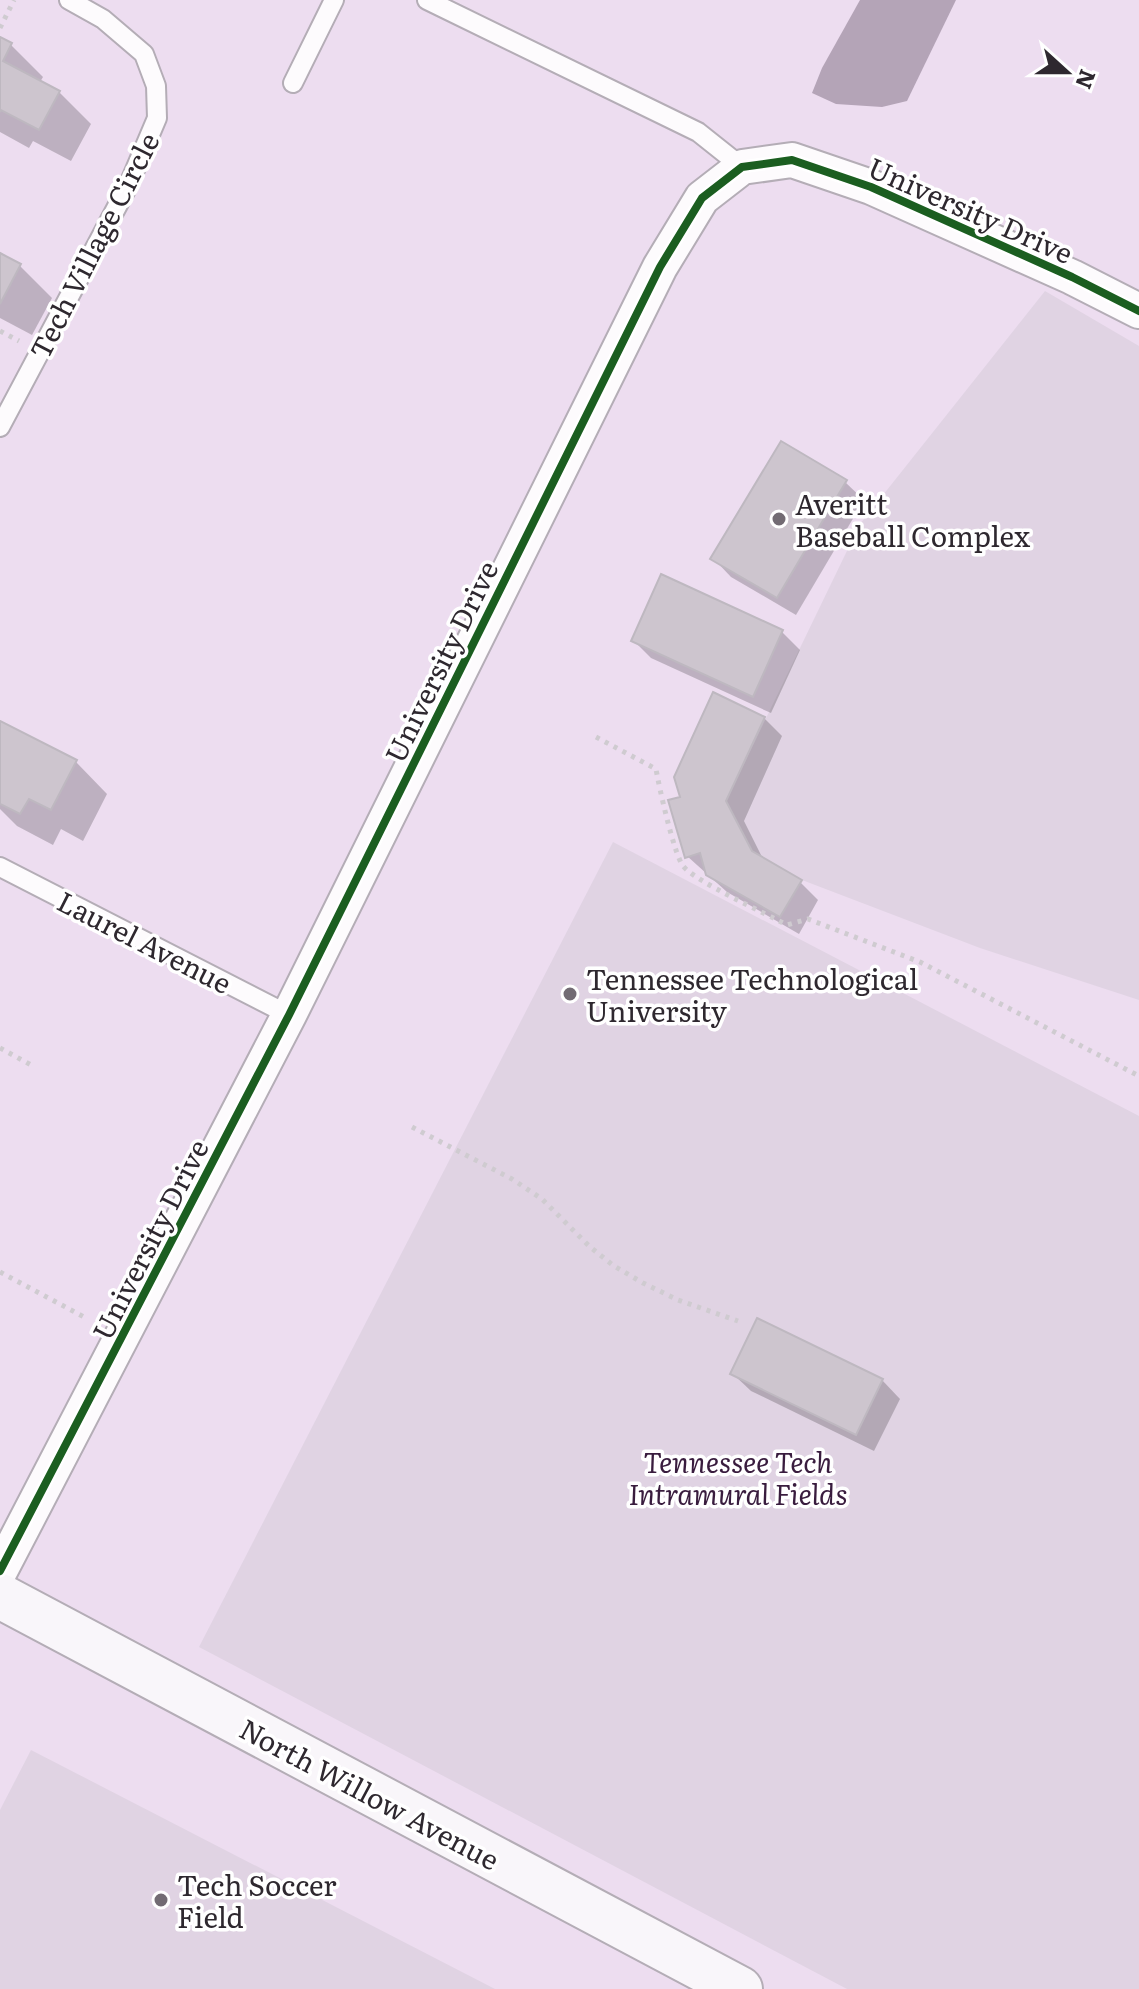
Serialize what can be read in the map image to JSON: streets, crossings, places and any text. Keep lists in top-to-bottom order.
{
  "streets": {
    "main road": ["North Willow Avenue"],
    "street": ["University Drive"],
    "lane": ["Tech Village Circle", "Laurel Avenue"]
  },
  "crossings": [
    ["University Drive", "Laurel Avenue"]
  ],
  "parks": ["Tennessee Tech Intramural Fields"],
  "places": ["Averitt Baseball Complex", "Tennessee Technological University", "Tech Soccer Field"],
  "north": "right"
}
